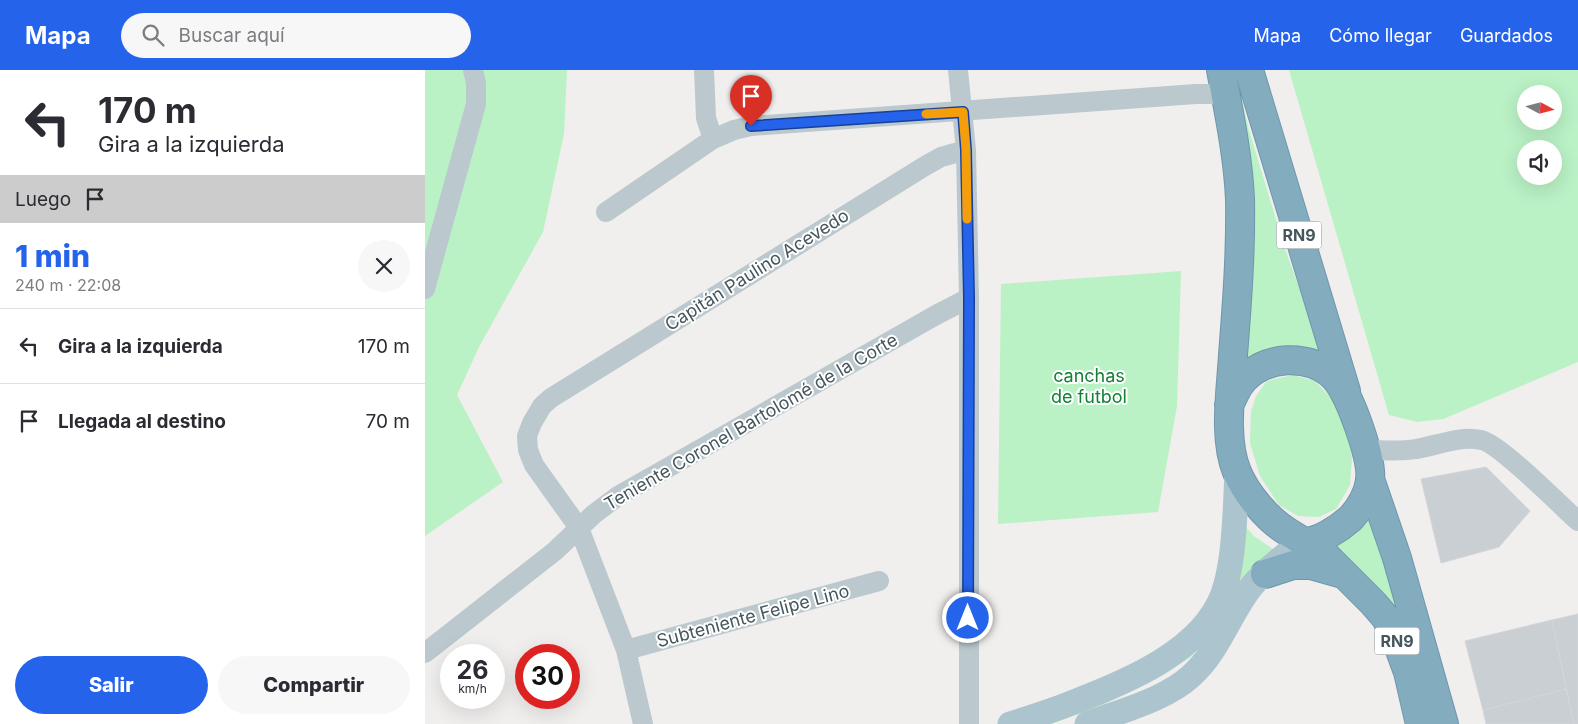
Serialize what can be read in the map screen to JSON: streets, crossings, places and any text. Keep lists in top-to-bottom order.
{
  "streets": {
    "highway": ["RN9"],
    "street": ["Capitán Paulino Acevedo", "Teniente Coronel Bartolomé de la Corte", "Subteniente Felipe Lino"]
  },
  "crossings": [
    ["Capitán Paulino Acevedo", "Teniente Coronel Bartolomé de la Corte"],
    ["Capitán Paulino Acevedo", "Subteniente Felipe Lino"]
  ],
  "parks": ["canchas de futbol"],
  "north": "right",
  "page": {
    "header": "Mapa",
    "search": "Buscar aquí",
    "nav": ["Mapa", "Cómo llegar", "Guardados"],
    "turn": ["170 m", "Gira a la izquierda"],
    "then": "Luego",
    "heading": ["1 min", "240 m · 22:08"],
    "list": [
      {
        "name": "Gira a la izquierda",
        "value": "170 m"
      },
      {
        "name": "Llegada al destino",
        "value": "70 m"
      }
    ],
    "speed": "26 km/h",
    "limit": "30",
    "buttons": ["Salir", "Compartir"]
  }
}
